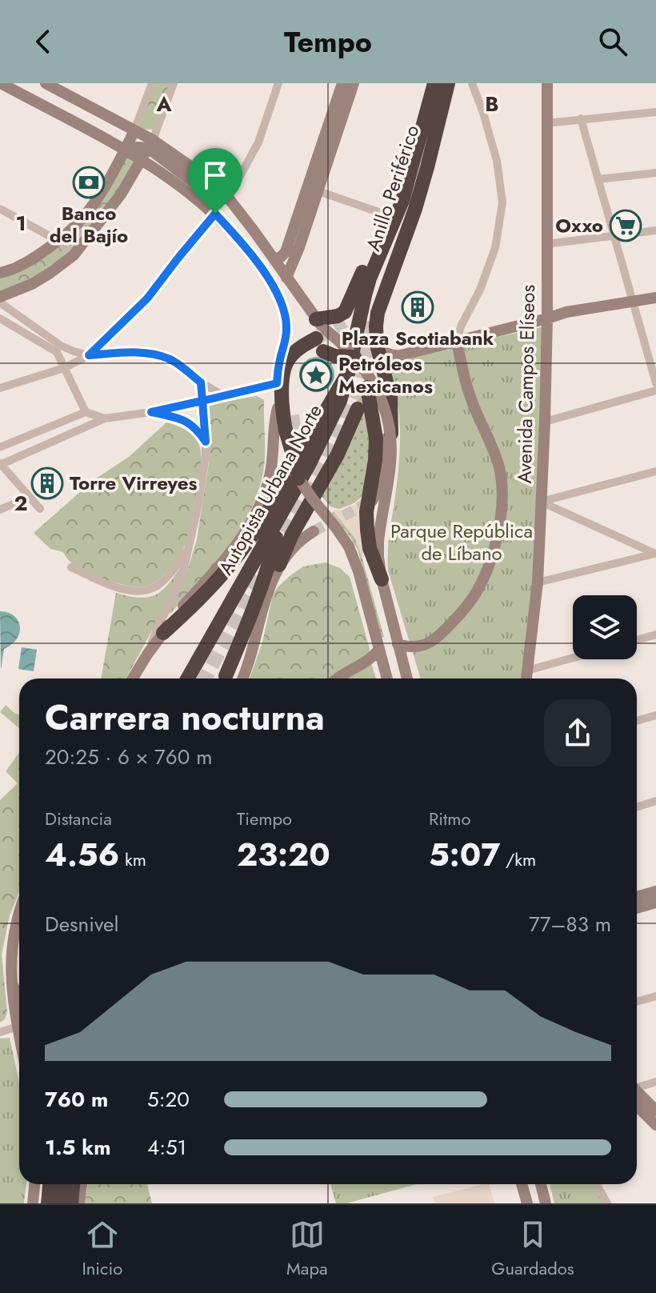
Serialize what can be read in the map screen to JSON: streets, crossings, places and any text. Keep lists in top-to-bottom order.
{
  "streets": {
    "highway": ["Anillo Periférico", "Autopista Urbana Norte"],
    "main road": ["Avenida Campos Elíseos"]
  },
  "crossings": [
    ["Anillo Periférico", "Autopista Urbana Norte"]
  ],
  "parks": ["Parque República de Líbano"],
  "places": {
    "bank": ["Banco del Bajío"],
    "supermarket": ["Oxxo"],
    "building": ["Plaza Scotiabank", "Torre Virreyes"],
    "place": ["Petróleos Mexicanos"]
  },
  "page": {
    "header": "Tempo",
    "heading": ["Carrera nocturna", "20:25 · 6 × 760 m"],
    "stats": [
      ["Distancia", "4.56 km"],
      ["Tiempo", "23:20"],
      ["Ritmo", "5:07 /km"]
    ],
    "chart": ["Desnivel", "77–83 m"],
    "list": [
      {
        "name": "760 m",
        "note": "5:20"
      },
      {
        "name": "1.5 km",
        "note": "4:51"
      }
    ],
    "tabs": ["Inicio", "Mapa", "Guardados"]
  },
  "grid": {
    "columns": ["A", "B"],
    "rows": ["1", "2"]
  }
}
